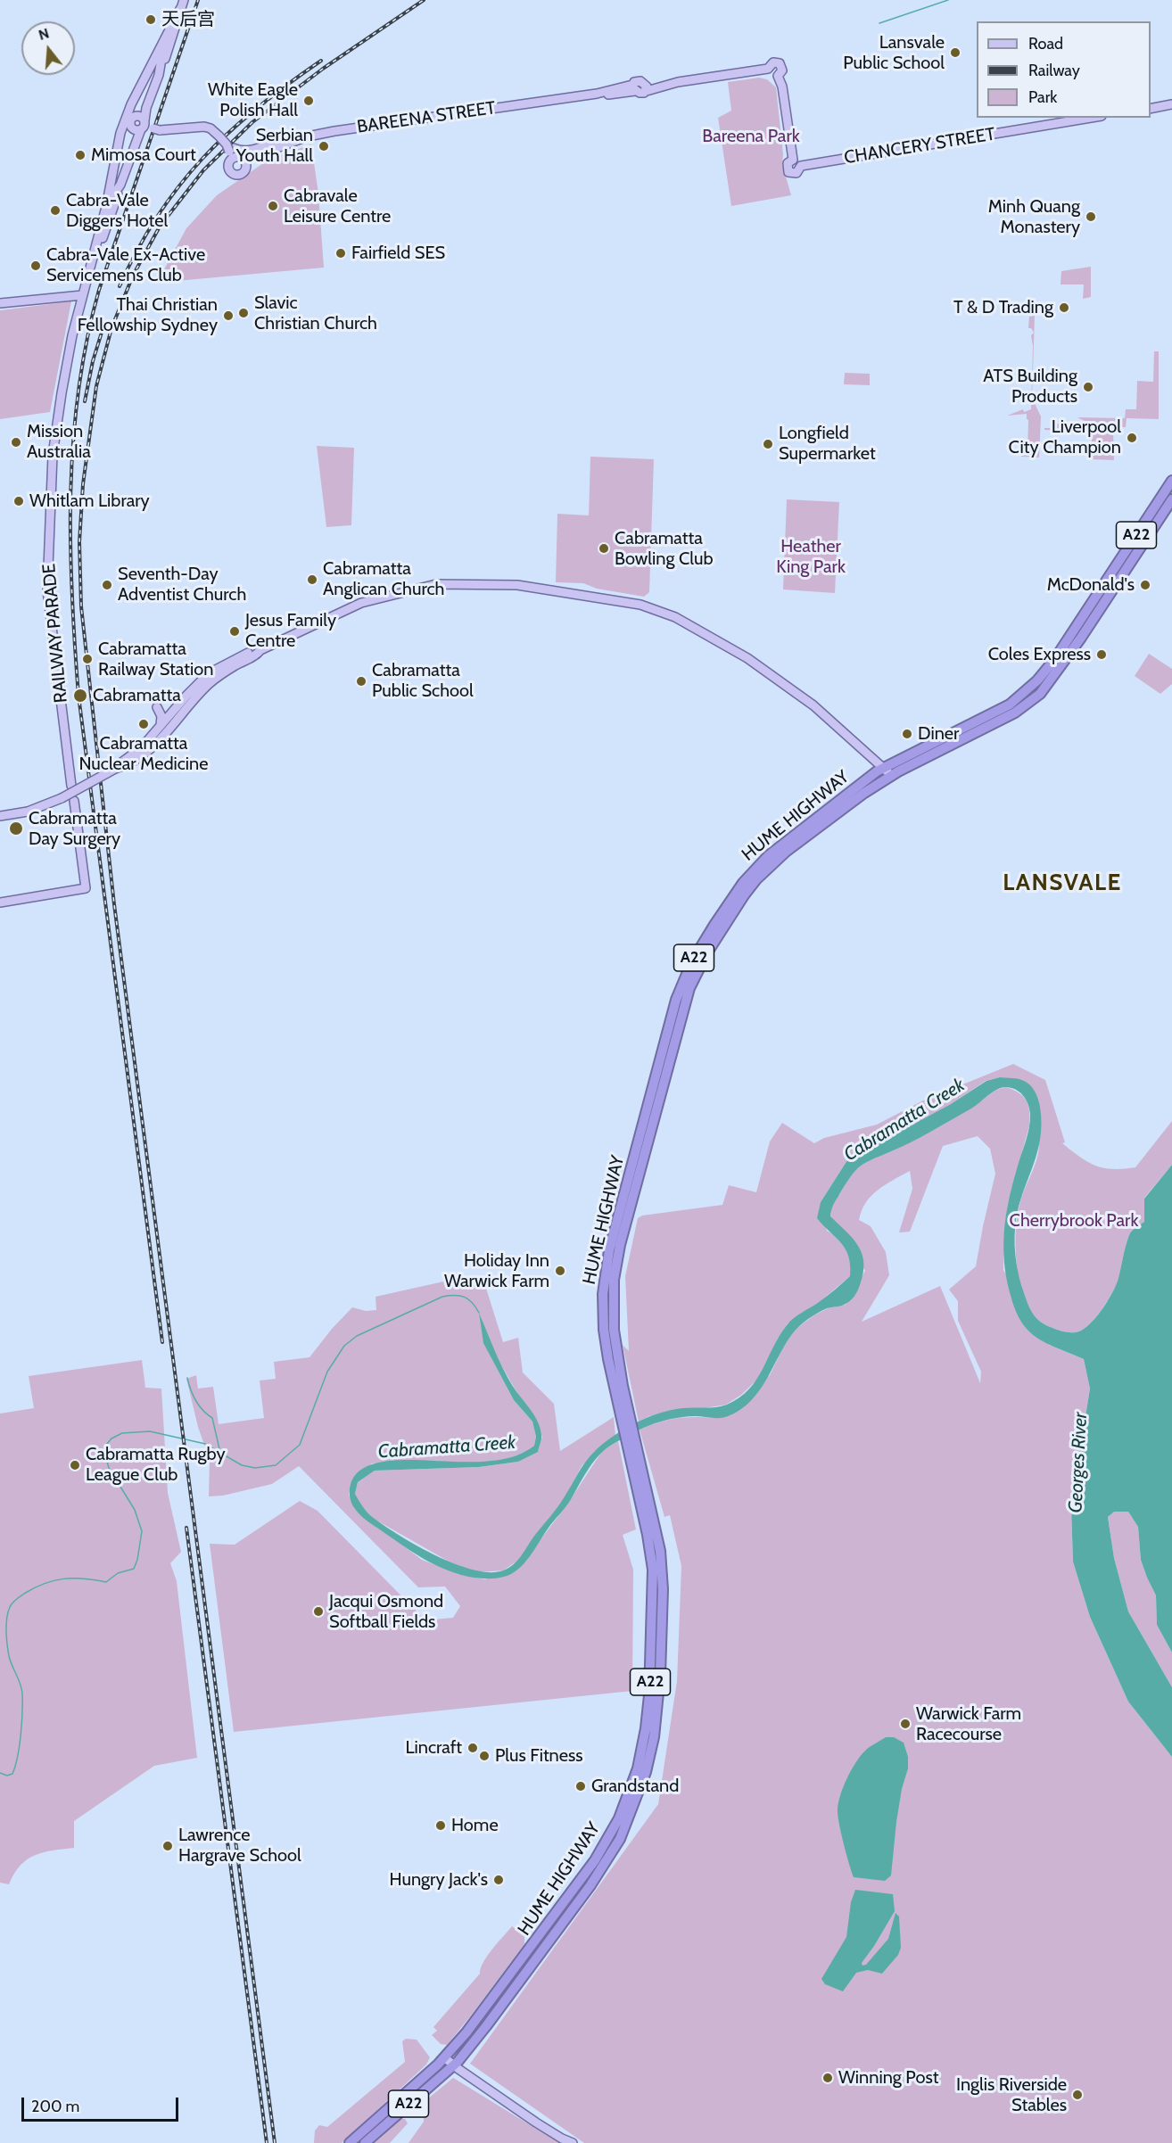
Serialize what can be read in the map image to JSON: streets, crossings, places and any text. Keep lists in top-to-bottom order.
{
  "streets": {
    "highway": ["A22", "HUME HIGHWAY"],
    "main road": ["BAREENA STREET", "CHANCERY STREET", "RAILWAY PARADE"]
  },
  "districts": ["LANSVALE"],
  "water": ["Cabramatta Creek", "Georges River"],
  "parks": ["Bareena Park", "Heather King Park", "Cherrybrook Park"],
  "places": [
    "天后宫",
    "Lansvale Public School",
    "White Eagle Polish Hall",
    "Serbian Youth Hall",
    "Mimosa Court",
    "Cabravale Leisure Centre",
    "Cabra-Vale Diggers Hotel",
    "Minh Quang Monastery",
    "Fairfield SES",
    "Cabra-Vale Ex-Active Servicemens Club",
    "T & D Trading",
    "Slavic Christian Church",
    "Thai Christian Fellowship Sydney",
    "ATS Building Products",
    "Liverpool City Champion",
    "Mission Australia",
    "Longfield Supermarket",
    "Whitlam Library",
    "Cabramatta Bowling Club",
    "Cabramatta Anglican Church",
    "Seventh-Day Adventist Church",
    "McDonald's",
    "Jesus Family Centre",
    "Coles Express",
    "Cabramatta Railway Station",
    "Cabramatta Public School",
    "Cabramatta",
    "Cabramatta Nuclear Medicine",
    "Diner",
    "Cabramatta Day Surgery",
    "Holiday Inn Warwick Farm",
    "Cabramatta Rugby League Club",
    "Jacqui Osmond Softball Fields",
    "Warwick Farm Racecourse",
    "Lincraft",
    "Plus Fitness",
    "Grandstand",
    "Home",
    "Lawrence Hargrave School",
    "Hungry Jack's",
    "Winning Post",
    "Inglis Riverside Stables"
  ],
  "legend": ["Road", "Railway", "Park"],
  "scale_bar": "200 m",
  "north": "top"
}
